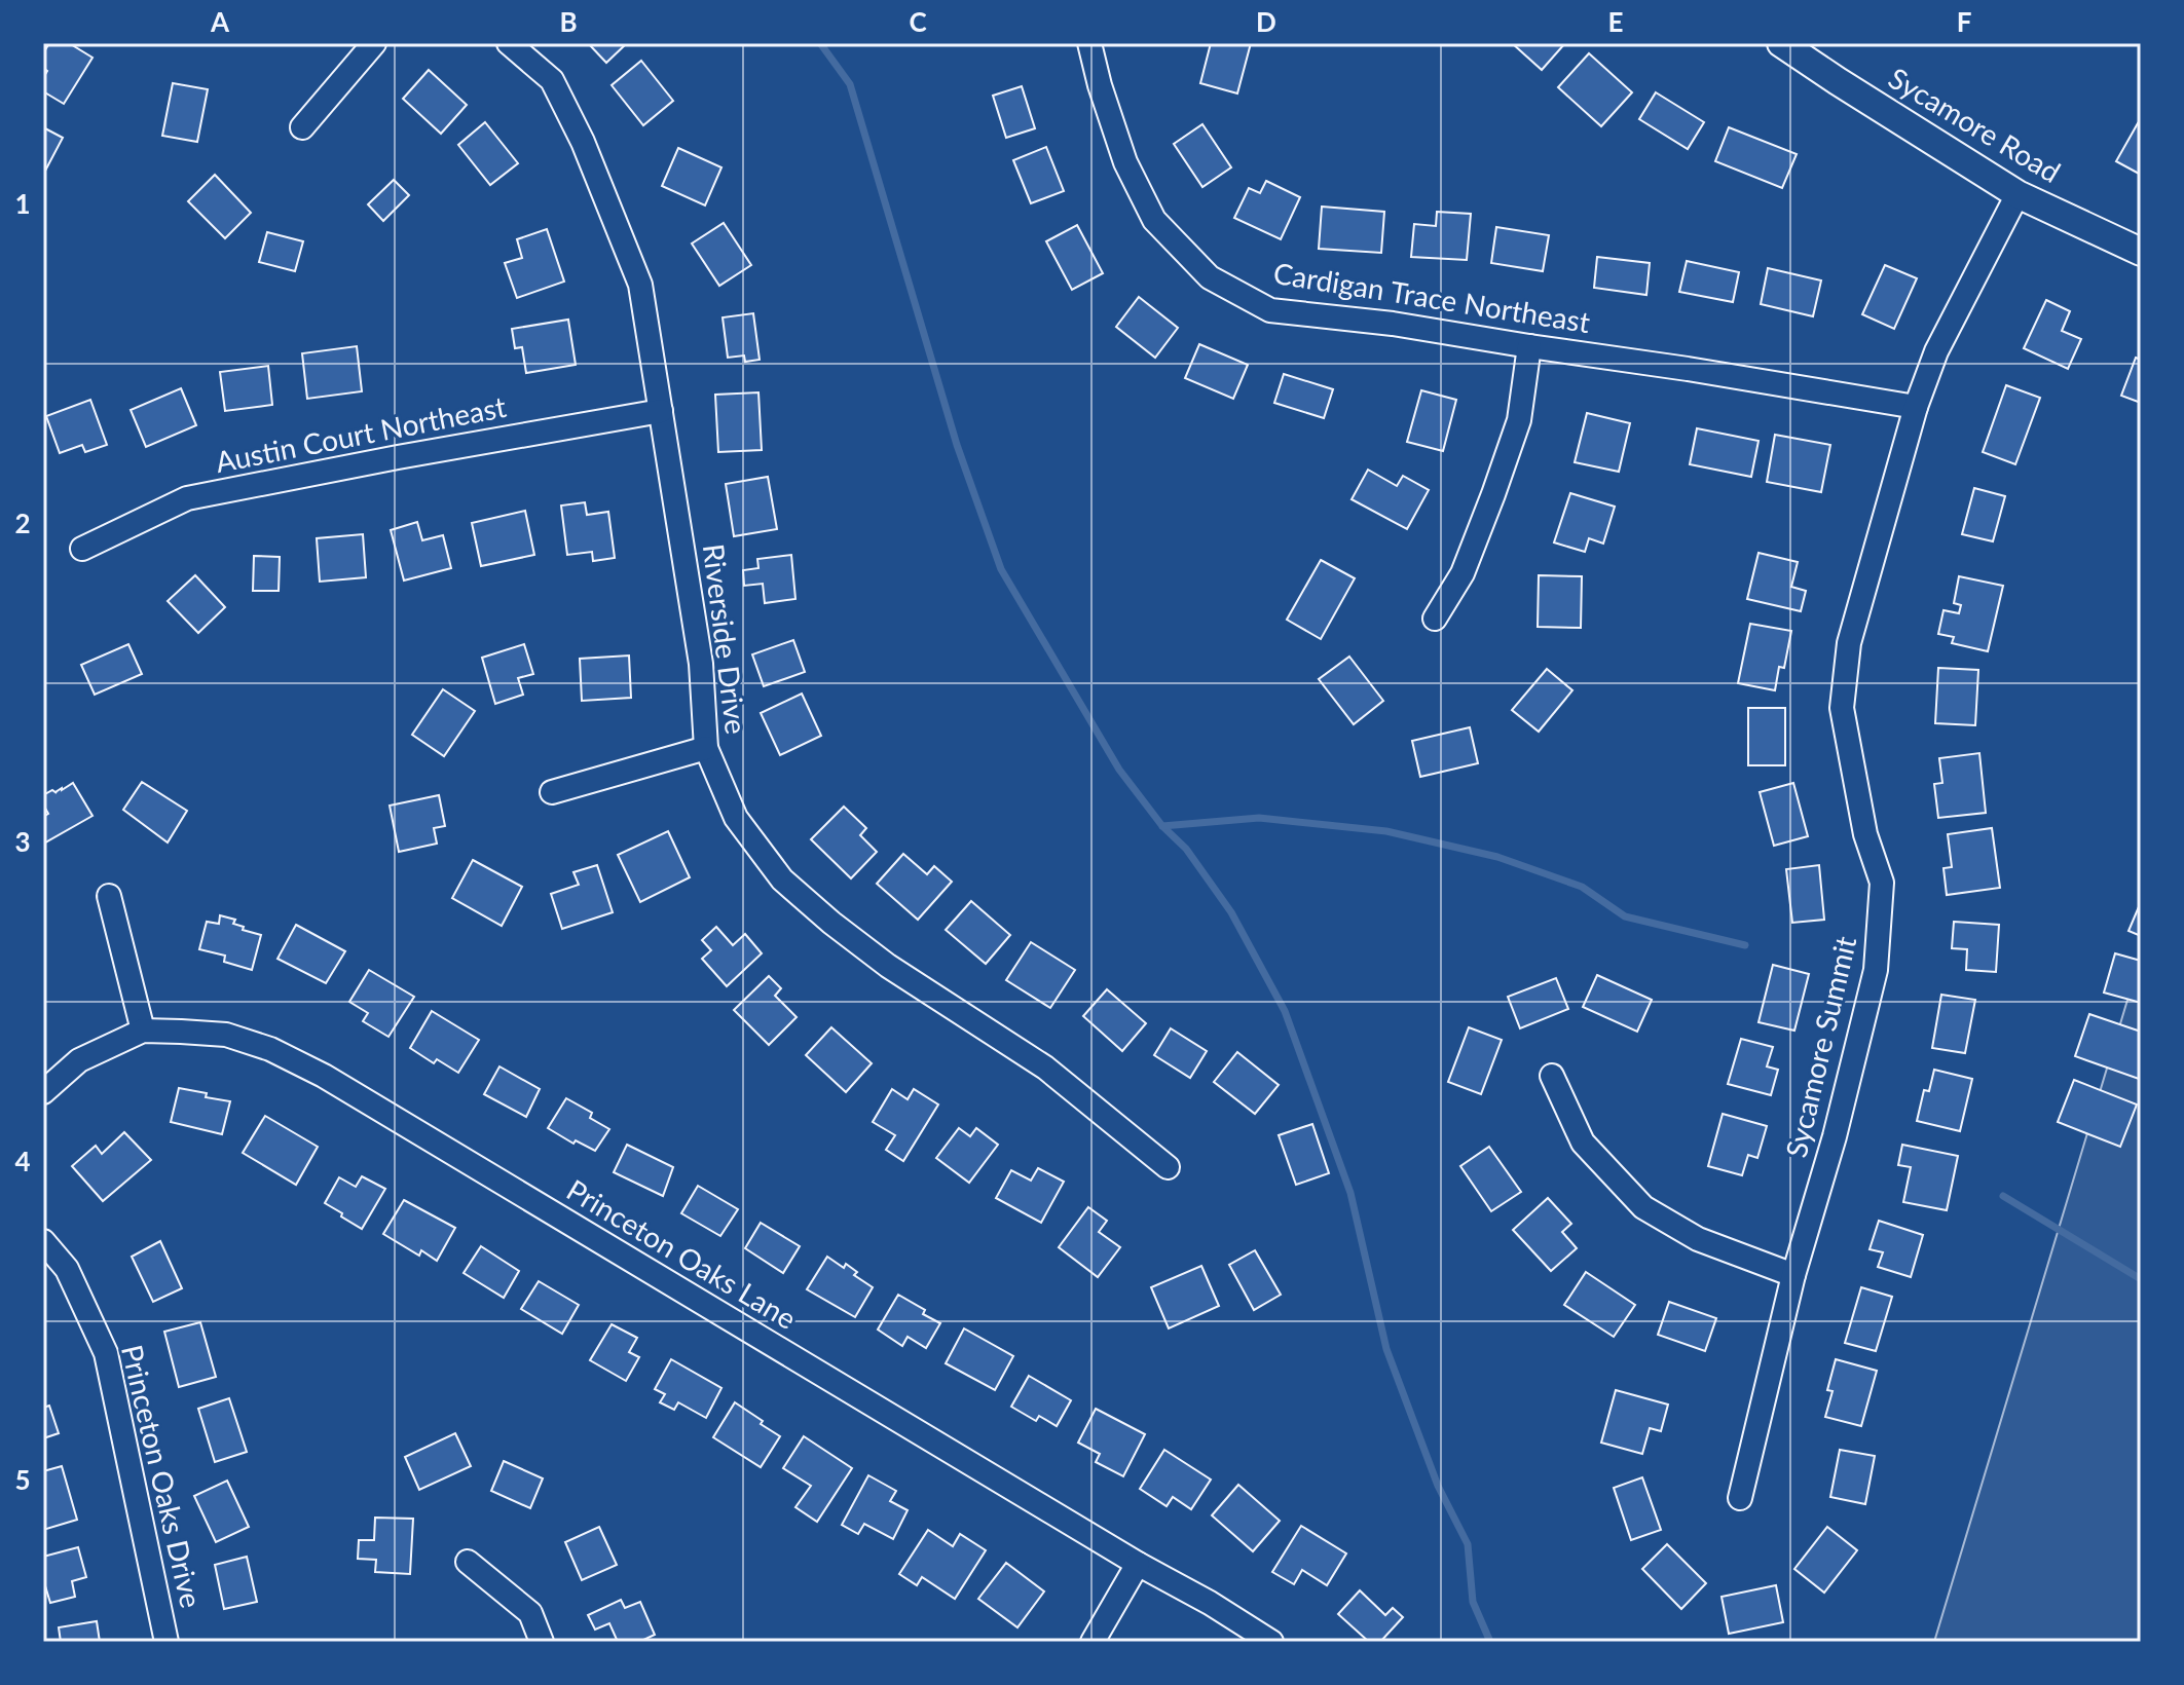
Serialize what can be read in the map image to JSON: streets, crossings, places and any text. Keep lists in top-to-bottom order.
{
  "streets": {
    "street": [
      "Sycamore Road",
      "Cardigan Trace Northeast",
      "Austin Court Northeast",
      "Riverside Drive",
      "Sycamore Summit",
      "Princeton Oaks Lane",
      "Princeton Oaks Drive"
    ]
  },
  "crossings": [
    ["Sycamore Road", "Sycamore Summit"],
    ["Cardigan Trace Northeast", "Sycamore Summit"],
    ["Austin Court Northeast", "Riverside Drive"]
  ],
  "grid": {
    "columns": [
      "A",
      "B",
      "C",
      "D",
      "E",
      "F"
    ],
    "rows": [
      "1",
      "2",
      "3",
      "4",
      "5"
    ]
  }
}
